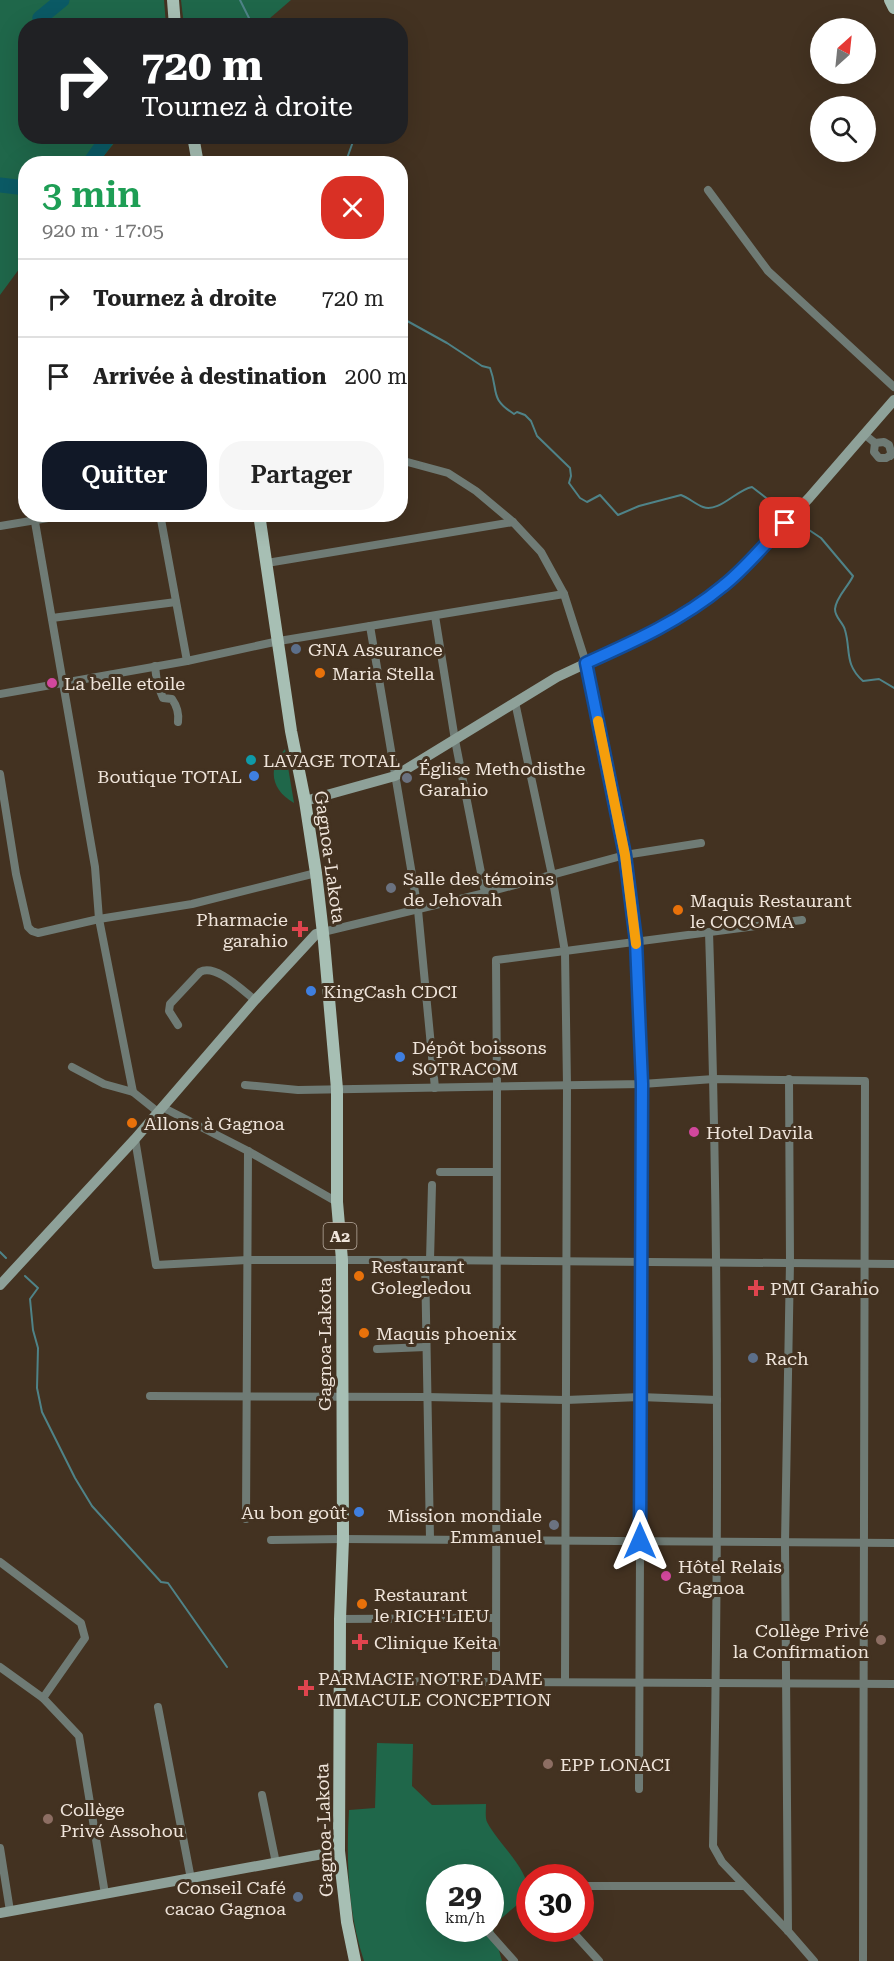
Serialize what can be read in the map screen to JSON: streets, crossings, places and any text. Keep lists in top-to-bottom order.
{
  "streets": {
    "main road": ["Gagnoa-Lakota", "A2"]
  },
  "places": {
    "other": [
      "GNA Assurance",
      "Maria Stella",
      "La belle etoile",
      "LAVAGE TOTAL",
      "Boutique TOTAL",
      "Église Methodisthe Garahio",
      "Salle des témoins de Jehovah",
      "Maquis Restaurant le COCOMA",
      "KingCash CDCI",
      "Dépôt boissons SOTRACOM",
      "Allons à Gagnoa",
      "Hotel Davila",
      "Restaurant Golegledou",
      "Maquis phoenix",
      "Rach",
      "Au bon goût",
      "Mission mondiale Emmanuel",
      "Hôtel Relais Gagnoa",
      "Restaurant le RICH'LIEU",
      "Collège Privé la Confirmation",
      "EPP LONACI",
      "Collège Privé Assohou",
      "Conseil Café cacao Gagnoa"
    ],
    "health": [
      "Pharmacie garahio",
      "PMI Garahio",
      "Clinique Keita",
      "PARMACIE NOTRE DAME IMMACULE CONCEPTION"
    ]
  },
  "north": "top right",
  "page": {
    "turn": ["720 m", "Tournez à droite"],
    "heading": ["3 min", "920 m · 17:05"],
    "list": [
      {
        "name": "Tournez à droite",
        "value": "720 m"
      },
      {
        "name": "Arrivée à destination",
        "value": "200 m"
      }
    ],
    "buttons": ["Quitter", "Partager"],
    "speed": "29 km/h",
    "limit": "30"
  }
}
